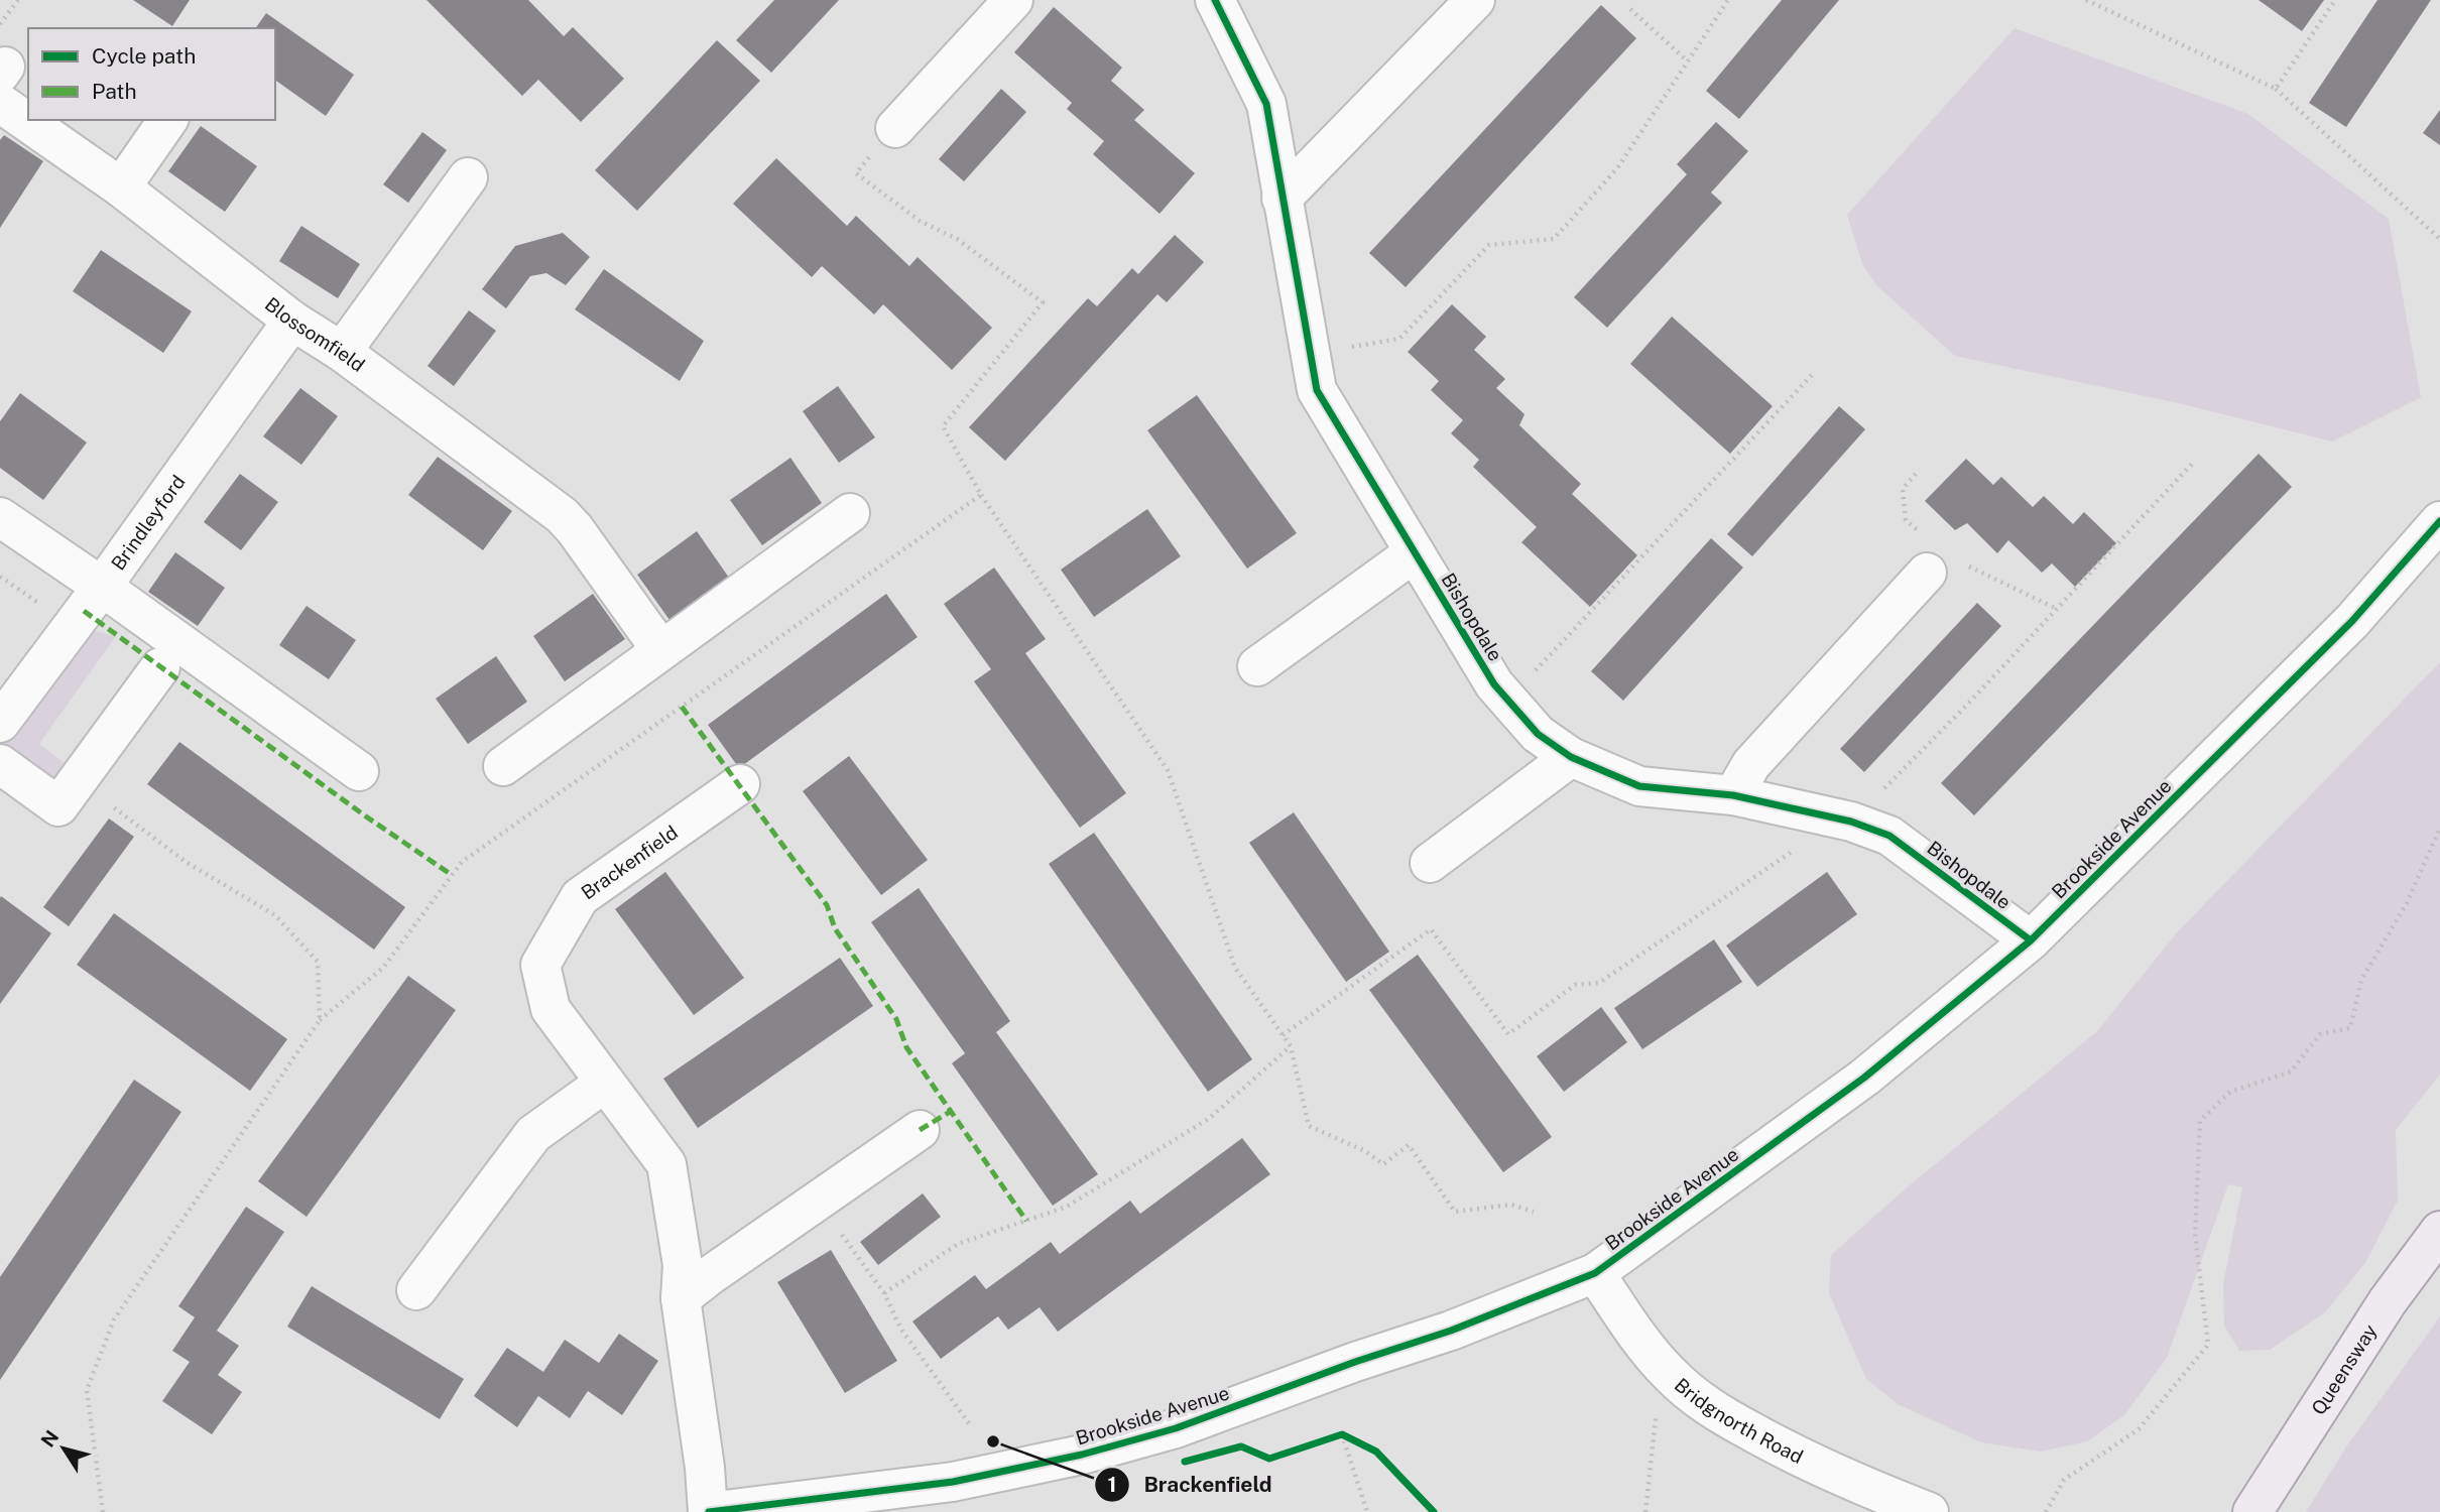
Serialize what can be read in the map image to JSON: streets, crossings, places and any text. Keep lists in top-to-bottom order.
{
  "streets": {
    "main road": ["Queensway"],
    "street": [
      "Blossomfield",
      "Brindleyford",
      "Bishopdale",
      "Brookside Avenue",
      "Brackenfield",
      "Bridgnorth Road"
    ]
  },
  "crossings": [
    ["Blossomfield", "Brindleyford"],
    ["Bishopdale", "Brookside Avenue"],
    ["Brookside Avenue", "Brackenfield"],
    ["Brookside Avenue", "Bridgnorth Road"]
  ],
  "places": ["Brackenfield"],
  "legend": ["Cycle path", "Path"],
  "north": "top left"
}
